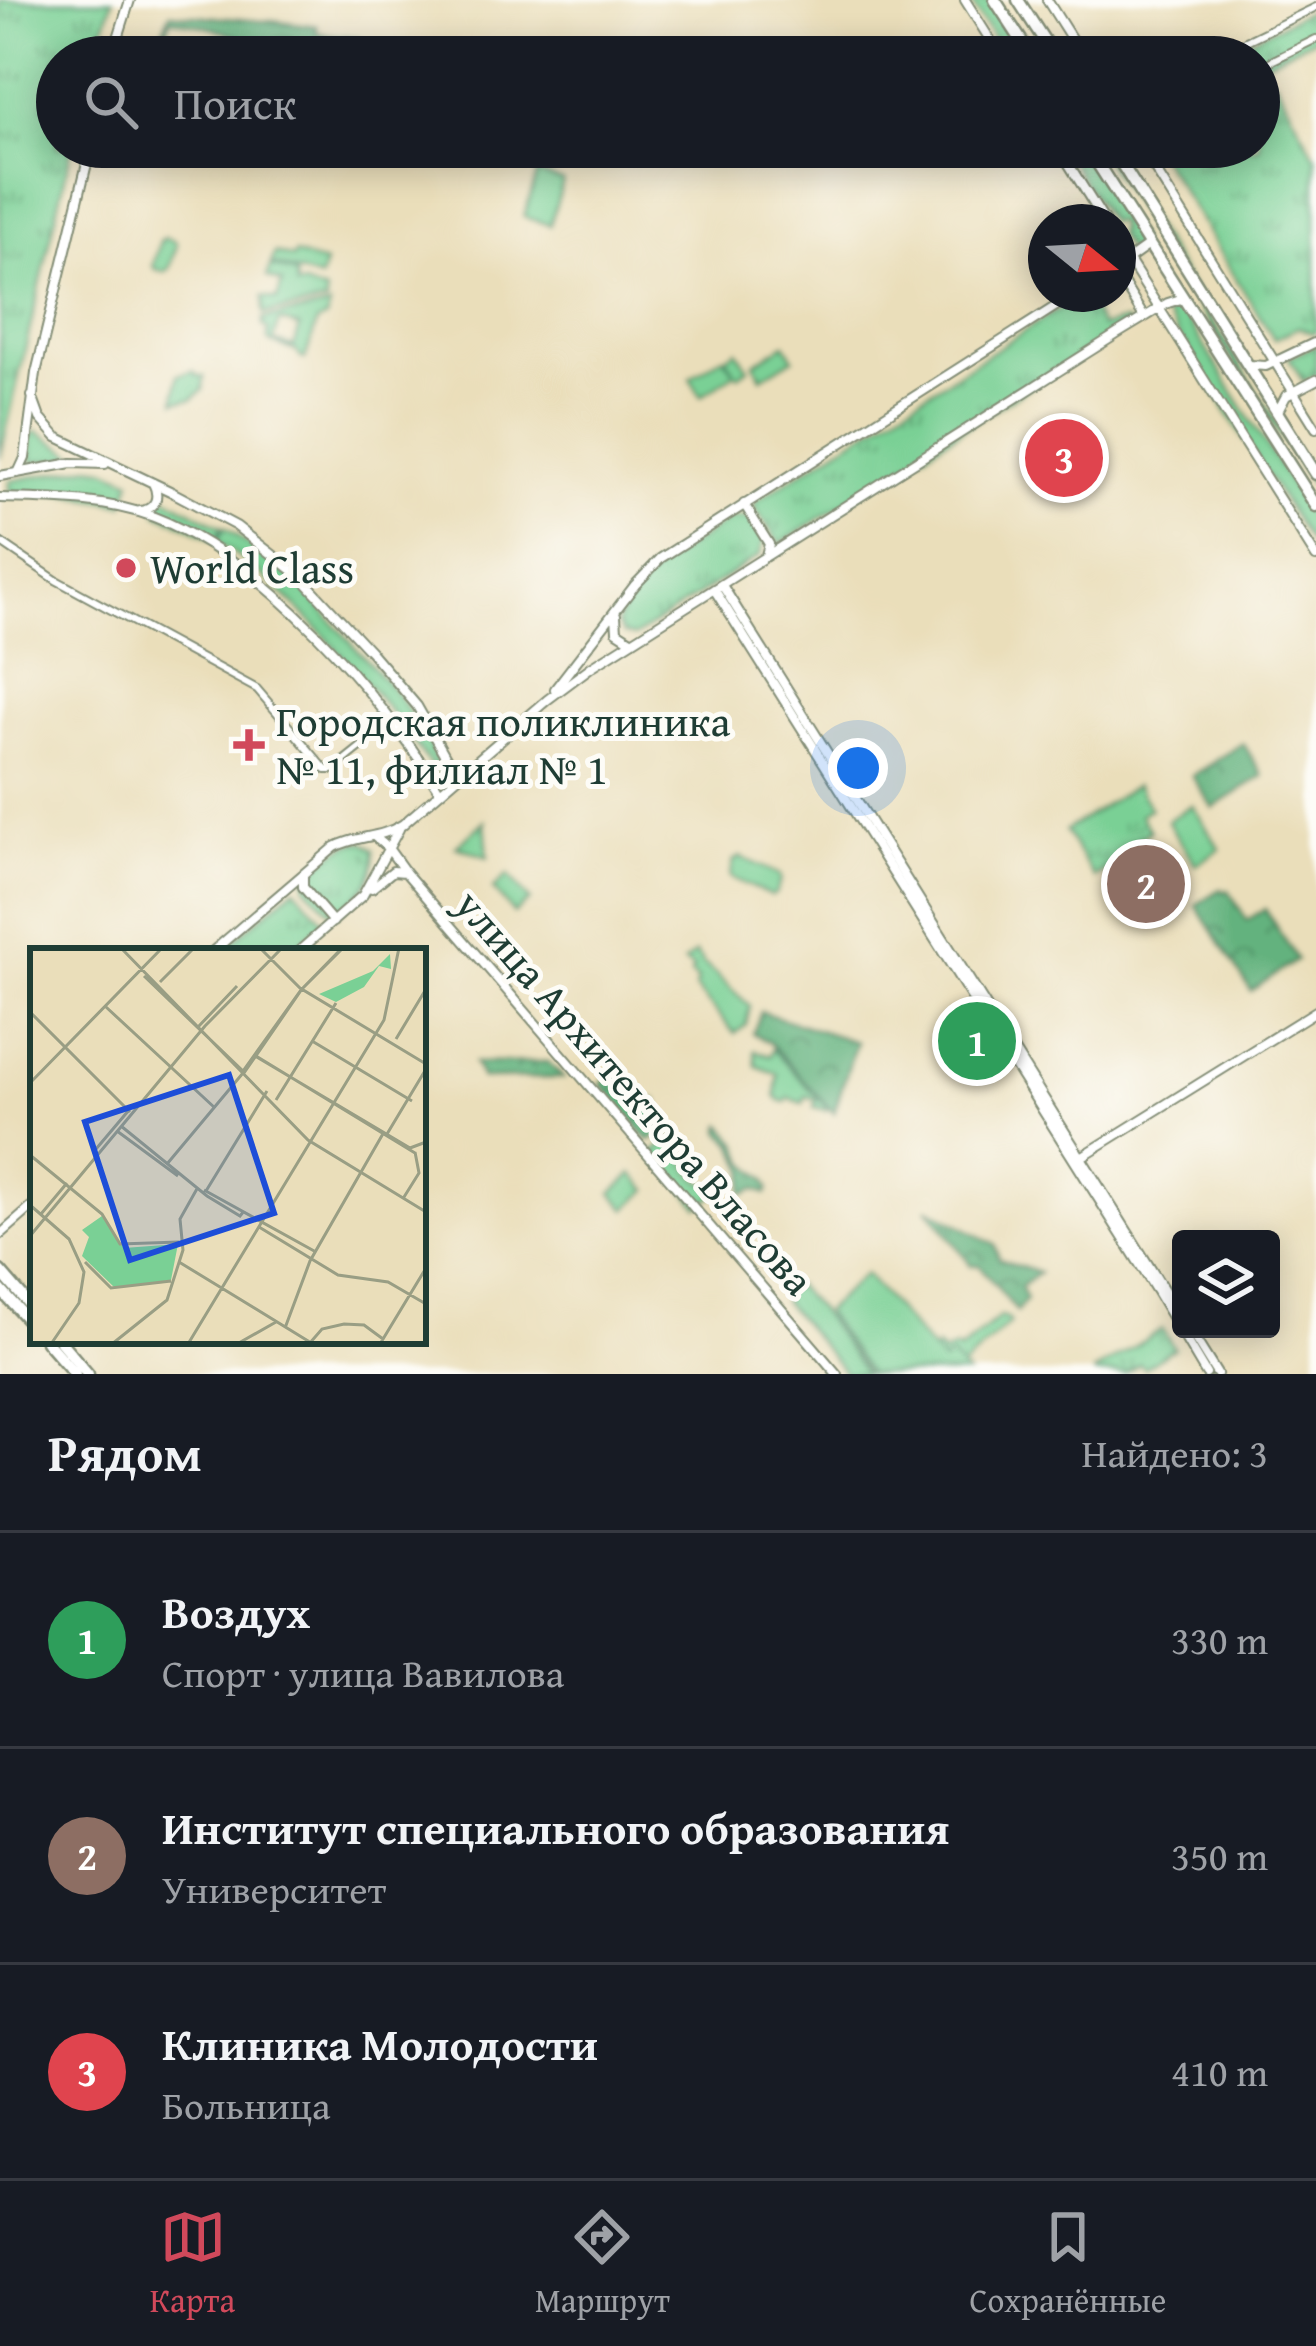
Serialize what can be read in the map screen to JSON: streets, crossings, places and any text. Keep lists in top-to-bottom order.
{
  "streets": {
    "street": ["улица Архитектора Власова"]
  },
  "places": {
    "other": ["World Class"],
    "health": ["Городская поликлиника № 11, филиал № 1"]
  },
  "north": "right",
  "page": {
    "search": "Поиск",
    "pins": ["3", "2", "1"],
    "heading": ["Рядом", "Найдено: 3"],
    "list": [
      {
        "mark": "1",
        "name": "Воздух",
        "note": "Спорт · улица Вавилова",
        "value": "330 m"
      },
      {
        "mark": "2",
        "name": "Институт специального образования",
        "note": "Университет",
        "value": "350 m"
      },
      {
        "mark": "3",
        "name": "Клиника Молодости",
        "note": "Больница",
        "value": "410 m"
      }
    ],
    "nav": ["Карта", "Маршрут", "Сохранённые"]
  }
}
